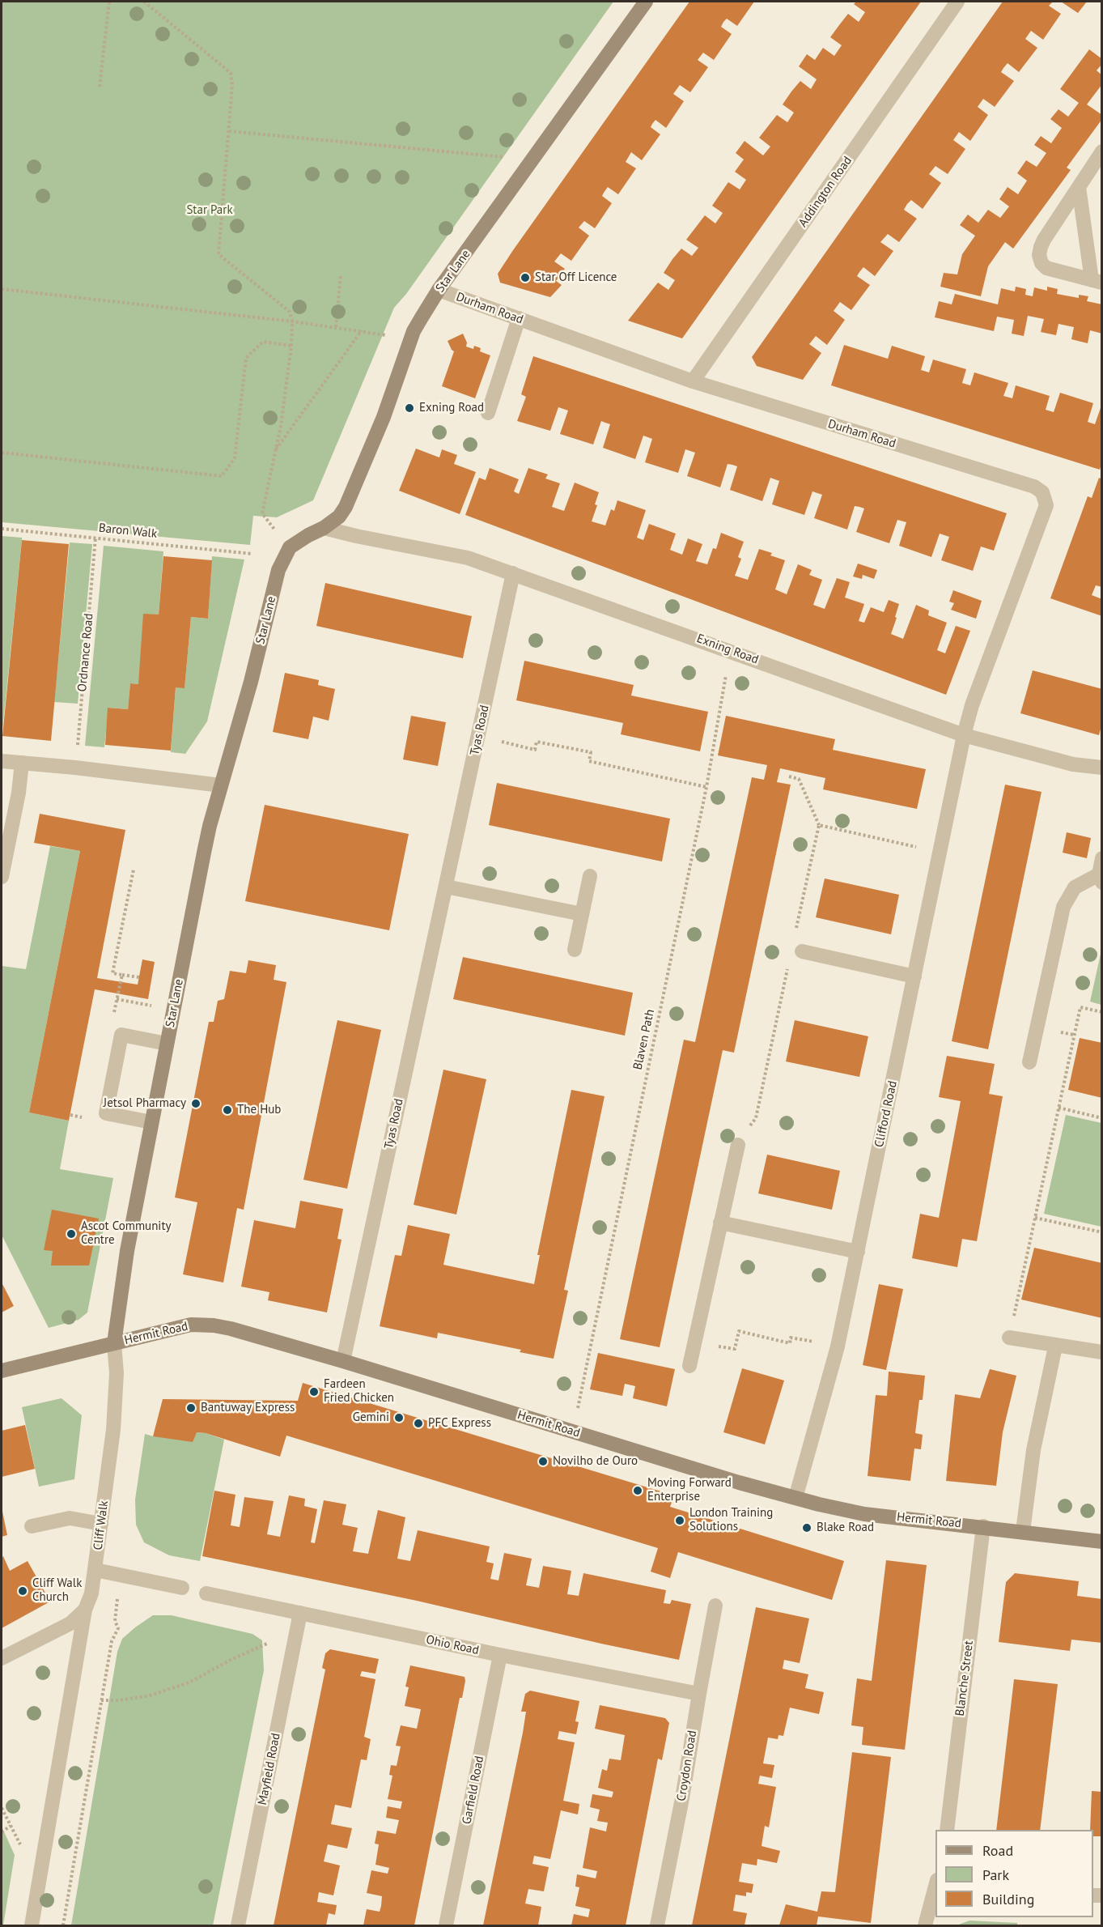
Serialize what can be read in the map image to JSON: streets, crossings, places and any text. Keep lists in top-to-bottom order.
{
  "streets": {
    "street": [
      "Addington Road",
      "Star Lane",
      "Durham Road",
      "Exning Road",
      "Tyas Road",
      "Clifford Road",
      "Hermit Road",
      "Cliff Walk",
      "Ohio Road",
      "Blanche Street",
      "Croydon Road",
      "Mayfield Road",
      "Garfield Road"
    ],
    "path": ["Baron Walk", "Ordnance Road", "Blaven Path"]
  },
  "crossings": [
    ["Addington Road", "Durham Road"],
    ["Star Lane", "Durham Road"],
    ["Star Lane", "Exning Road"],
    ["Star Lane", "Hermit Road"],
    ["Star Lane", "Cliff Walk"],
    ["Durham Road", "Exning Road"],
    ["Durham Road", "Clifford Road"],
    ["Baron Walk", "Ordnance Road"],
    ["Exning Road", "Tyas Road"],
    ["Exning Road", "Blaven Path"],
    ["Exning Road", "Clifford Road"],
    ["Tyas Road", "Hermit Road"],
    ["Blaven Path", "Hermit Road"],
    ["Clifford Road", "Hermit Road"],
    ["Hermit Road", "Cliff Walk"],
    ["Hermit Road", "Blanche Street"],
    ["Ohio Road", "Croydon Road"],
    ["Ohio Road", "Mayfield Road"],
    ["Ohio Road", "Garfield Road"]
  ],
  "parks": ["Star Park"],
  "places": [
    "Star Off Licence",
    "Exning Road",
    "Jetsol Pharmacy",
    "The Hub",
    "Ascot Community Centre",
    "Fardeen Fried Chicken",
    "Bantuway Express",
    "Gemini",
    "PFC Express",
    "Novilho de Ouro",
    "Moving Forward Enterprise",
    "London Training Solutions",
    "Blake Road",
    "Cliff Walk Church"
  ],
  "legend": ["Road", "Park", "Building"]
}
